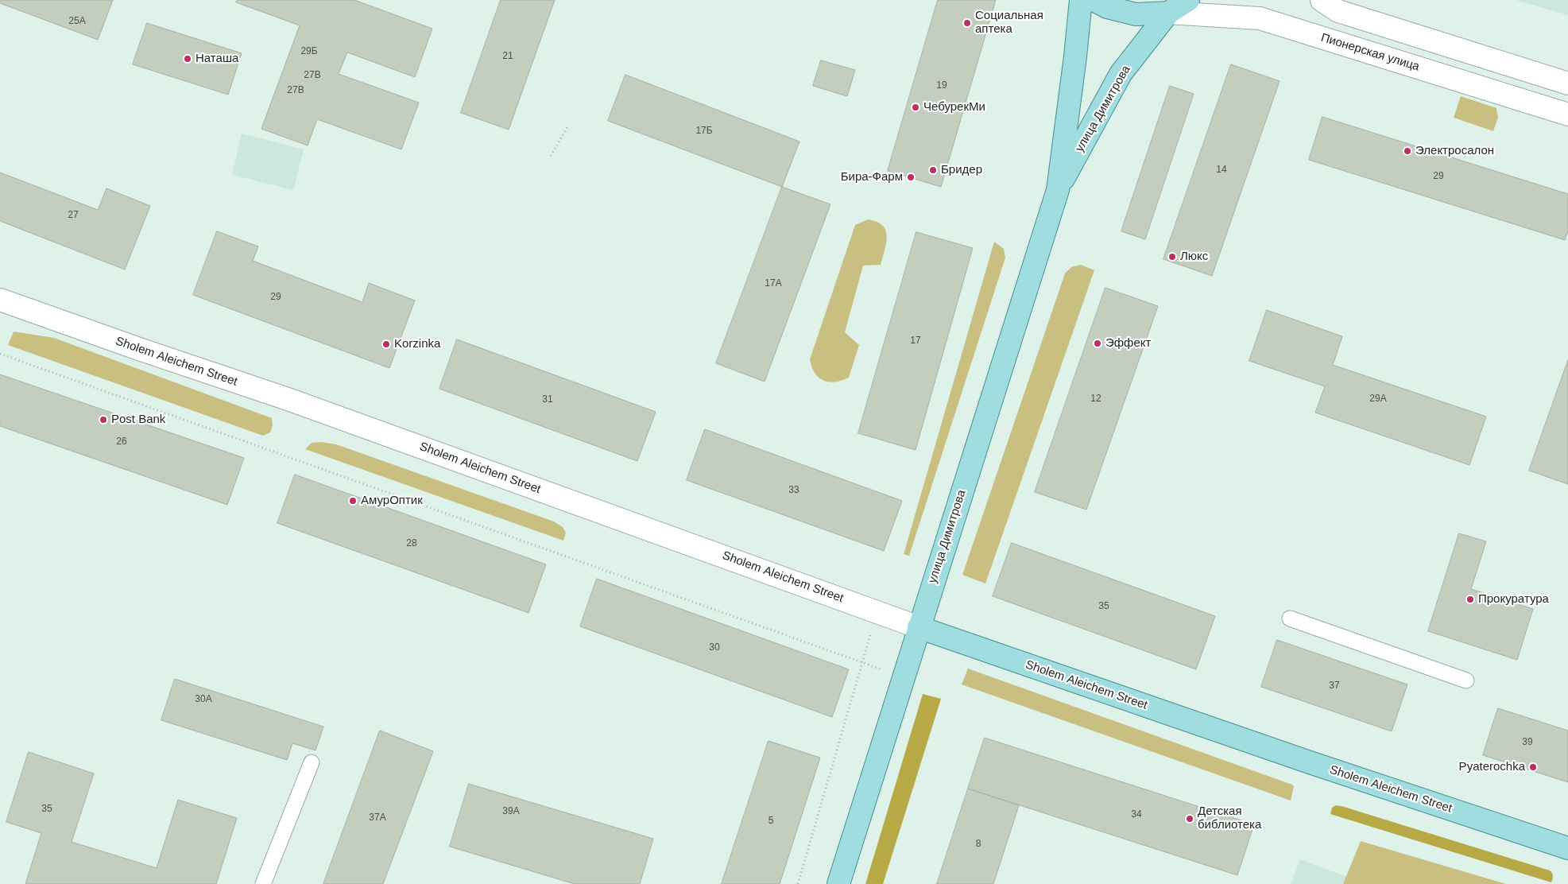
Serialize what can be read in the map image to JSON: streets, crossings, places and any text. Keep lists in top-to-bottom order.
{
  "streets": {
    "main road": ["Пионерская улица", "улица Димитрова", "Sholem Aleichem Street"]
  },
  "crossings": [
    ["Пионерская улица", "улица Димитрова"],
    ["улица Димитрова", "Sholem Aleichem Street"]
  ],
  "places": [
    "Социальная аптека",
    "Наташа",
    "ЧебурекМи",
    "Электросалон",
    "Бридер",
    "Бира-Фарм",
    "Люкс",
    "Эффект",
    "Korzinka",
    "Post Bank",
    "АмурОптик",
    "Прокуратура",
    "Pyaterochka",
    "Детская библиотека"
  ],
  "house_numbers": [
    "25А",
    "29Б",
    "21",
    "27В",
    "19",
    "27В",
    "17Б",
    "14",
    "29",
    "27",
    "17А",
    "29",
    "17",
    "12",
    "29А",
    "31",
    "26",
    "33",
    "28",
    "35",
    "30",
    "37",
    "30А",
    "39",
    "35",
    "39А",
    "34",
    "37А",
    "5",
    "8"
  ]
}
